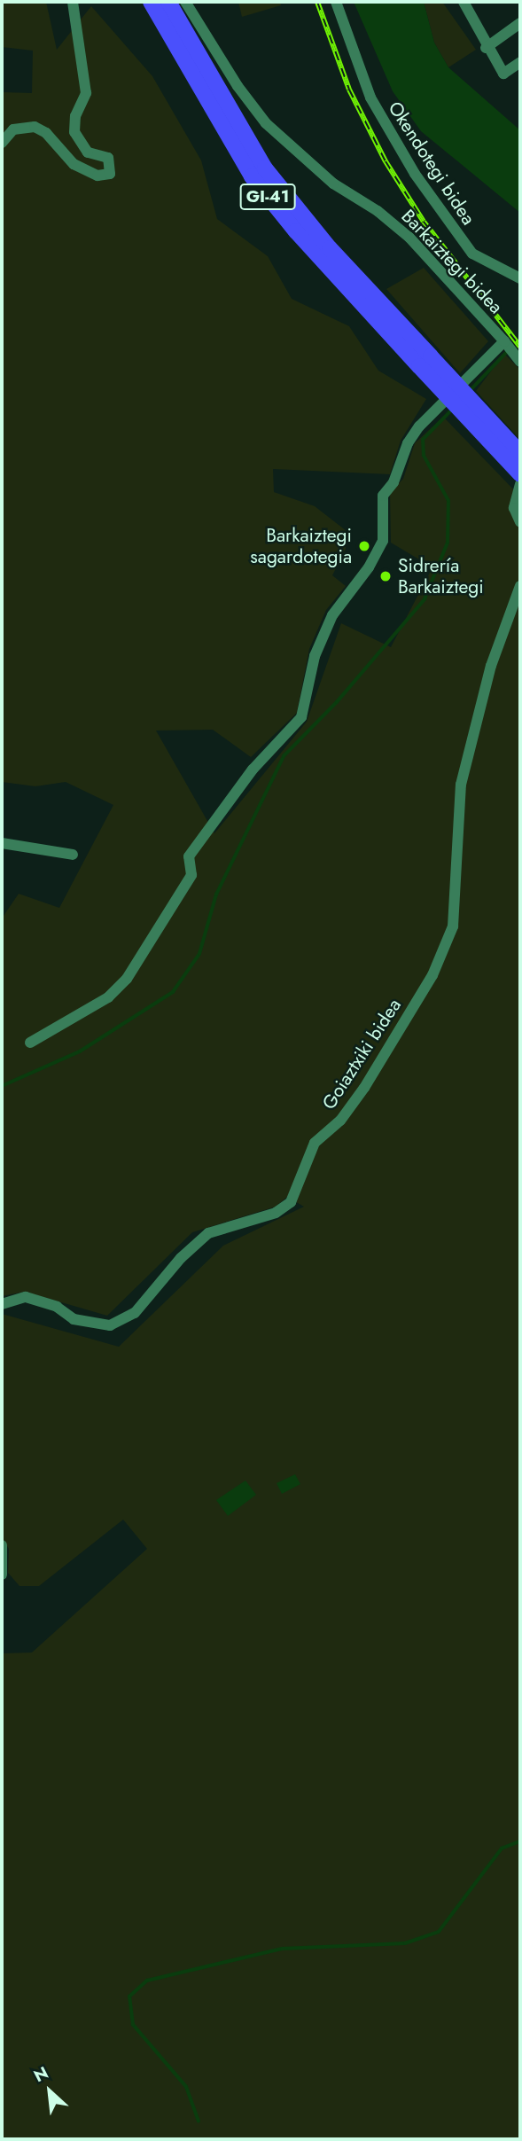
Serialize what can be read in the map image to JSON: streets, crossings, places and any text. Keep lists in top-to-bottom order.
{
  "streets": {
    "highway": ["GI-41"],
    "street": ["Okendotegi bidea", "Barkaiztegi bidea", "Goiaztxiki bidea"]
  },
  "places": ["Barkaiztegi sagardotegia", "Sidrería Barkaiztegi"],
  "north": "top left"
}
